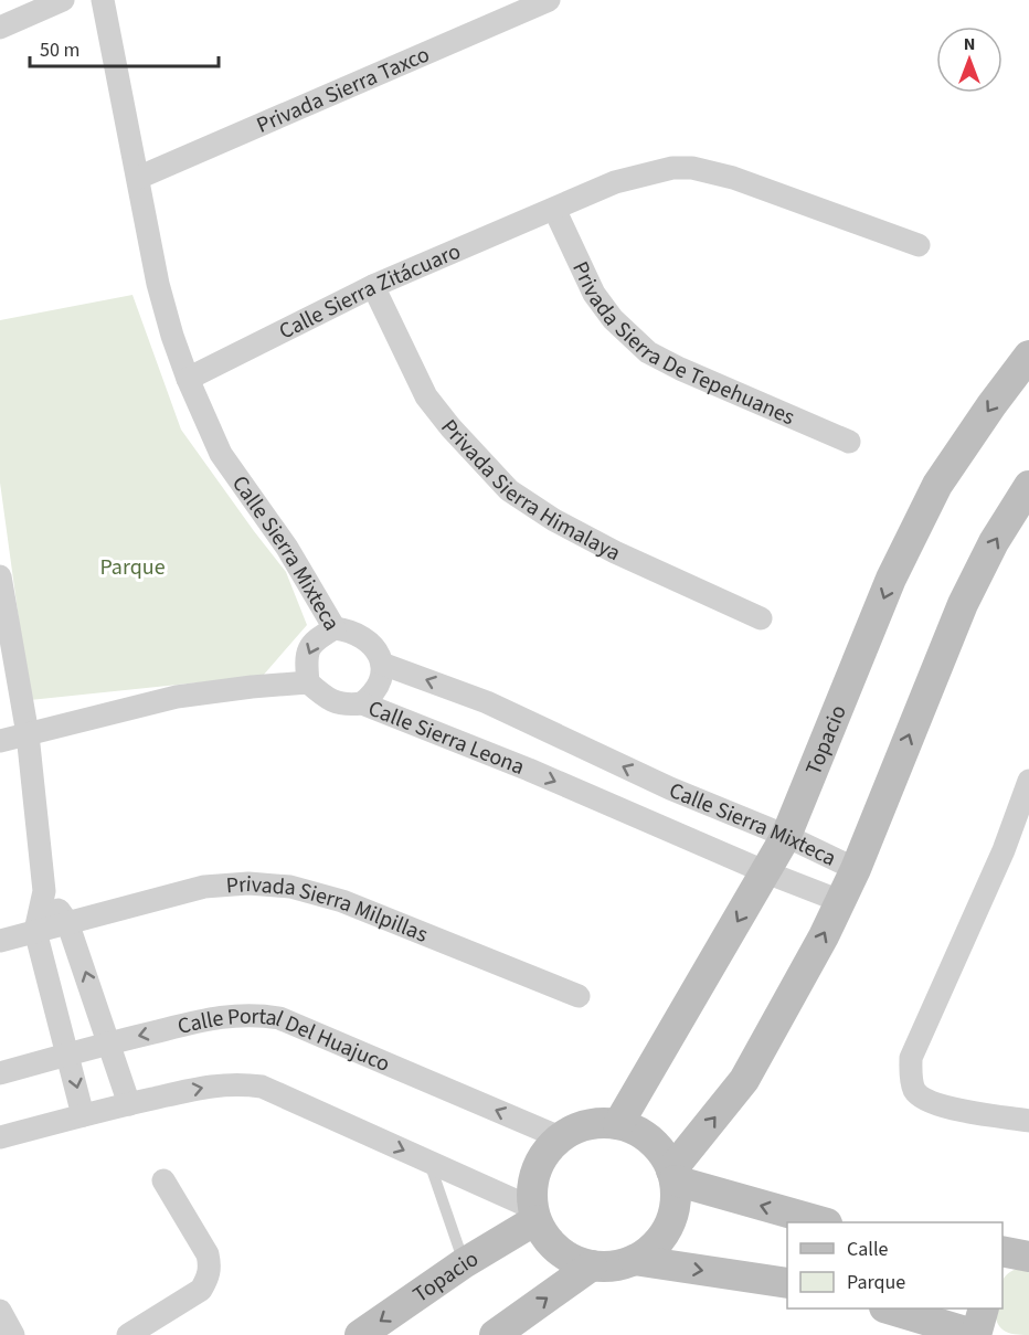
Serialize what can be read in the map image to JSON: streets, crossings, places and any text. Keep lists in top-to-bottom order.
{
  "streets": {
    "street": [
      "Privada Sierra Taxco",
      "Calle Sierra Zitácuaro",
      "Privada Sierra De Tepehuanes",
      "Privada Sierra Himalaya",
      "Calle Sierra Mixteca",
      "Calle Sierra Leona",
      "Topacio",
      "Privada Sierra Milpillas",
      "Calle Portal Del Huajuco"
    ]
  },
  "crossings": [
    ["Privada Sierra Taxco", "Calle Sierra Mixteca"],
    ["Calle Sierra Zitácuaro", "Privada Sierra De Tepehuanes"],
    ["Calle Sierra Zitácuaro", "Privada Sierra Himalaya"],
    ["Calle Sierra Zitácuaro", "Calle Sierra Mixteca"],
    ["Calle Sierra Mixteca", "Calle Sierra Leona"],
    ["Calle Sierra Mixteca", "Topacio"],
    ["Calle Sierra Leona", "Topacio"],
    ["Topacio", "Calle Portal Del Huajuco"]
  ],
  "one_way": ["Calle Sierra Leona"],
  "parks": ["Parque"],
  "legend": ["Calle", "Parque"],
  "scale_bar": "50 m",
  "north": "top"
}
